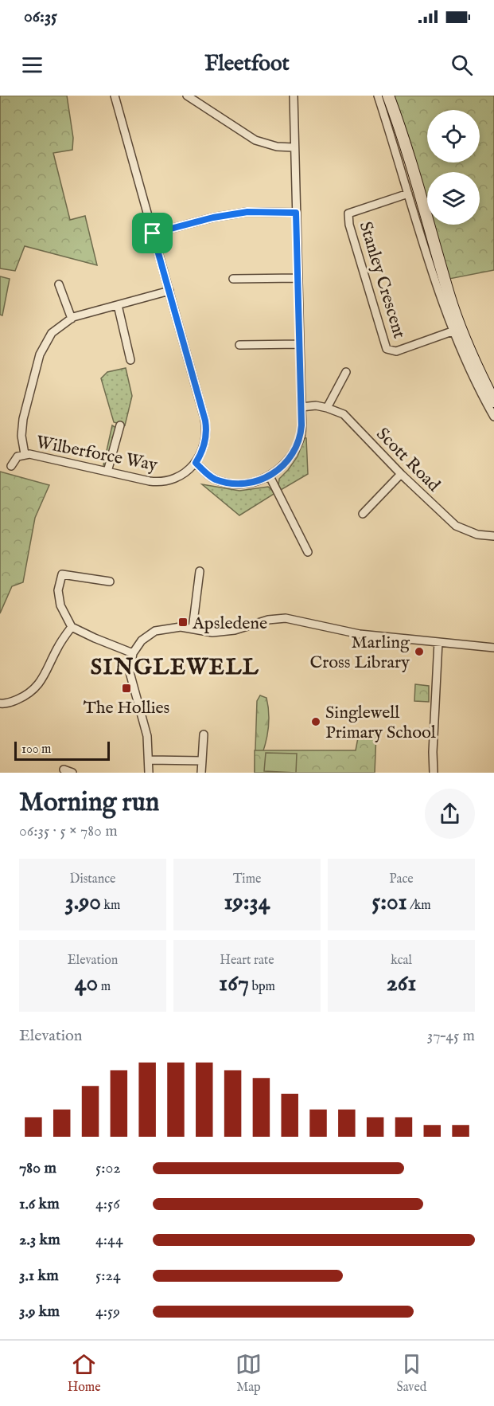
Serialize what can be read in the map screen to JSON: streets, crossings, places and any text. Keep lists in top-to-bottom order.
{
  "streets": {
    "street": ["Stanley Crescent", "Wilberforce Way", "Scott Road"]
  },
  "districts": ["SINGLEWELL"],
  "places": {
    "transit": ["Apsledene", "The Hollies"],
    "other": ["Marling Cross Library", "Singlewell Primary School"]
  },
  "scale_bar": "100 m",
  "page": {
    "status": "06:35",
    "header": "Fleetfoot",
    "scale": "100 m",
    "heading": ["Morning run", "06:35 · 5 × 780 m"],
    "stats": [
      ["Distance", "3.90 km"],
      ["Time", "19:34"],
      ["Pace", "5:01 /km"],
      ["Elevation", "40 m"],
      ["Heart rate", "167 bpm"],
      ["kcal", "261"]
    ],
    "chart": ["Elevation", "37–45 m"],
    "list": [
      {
        "name": "780 m",
        "note": "5:02"
      },
      {
        "name": "1.6 km",
        "note": "4:56"
      },
      {
        "name": "2.3 km",
        "note": "4:44"
      },
      {
        "name": "3.1 km",
        "note": "5:24"
      },
      {
        "name": "3.9 km",
        "note": "4:59"
      }
    ],
    "tabs": ["Home", "Map", "Saved"]
  }
}
